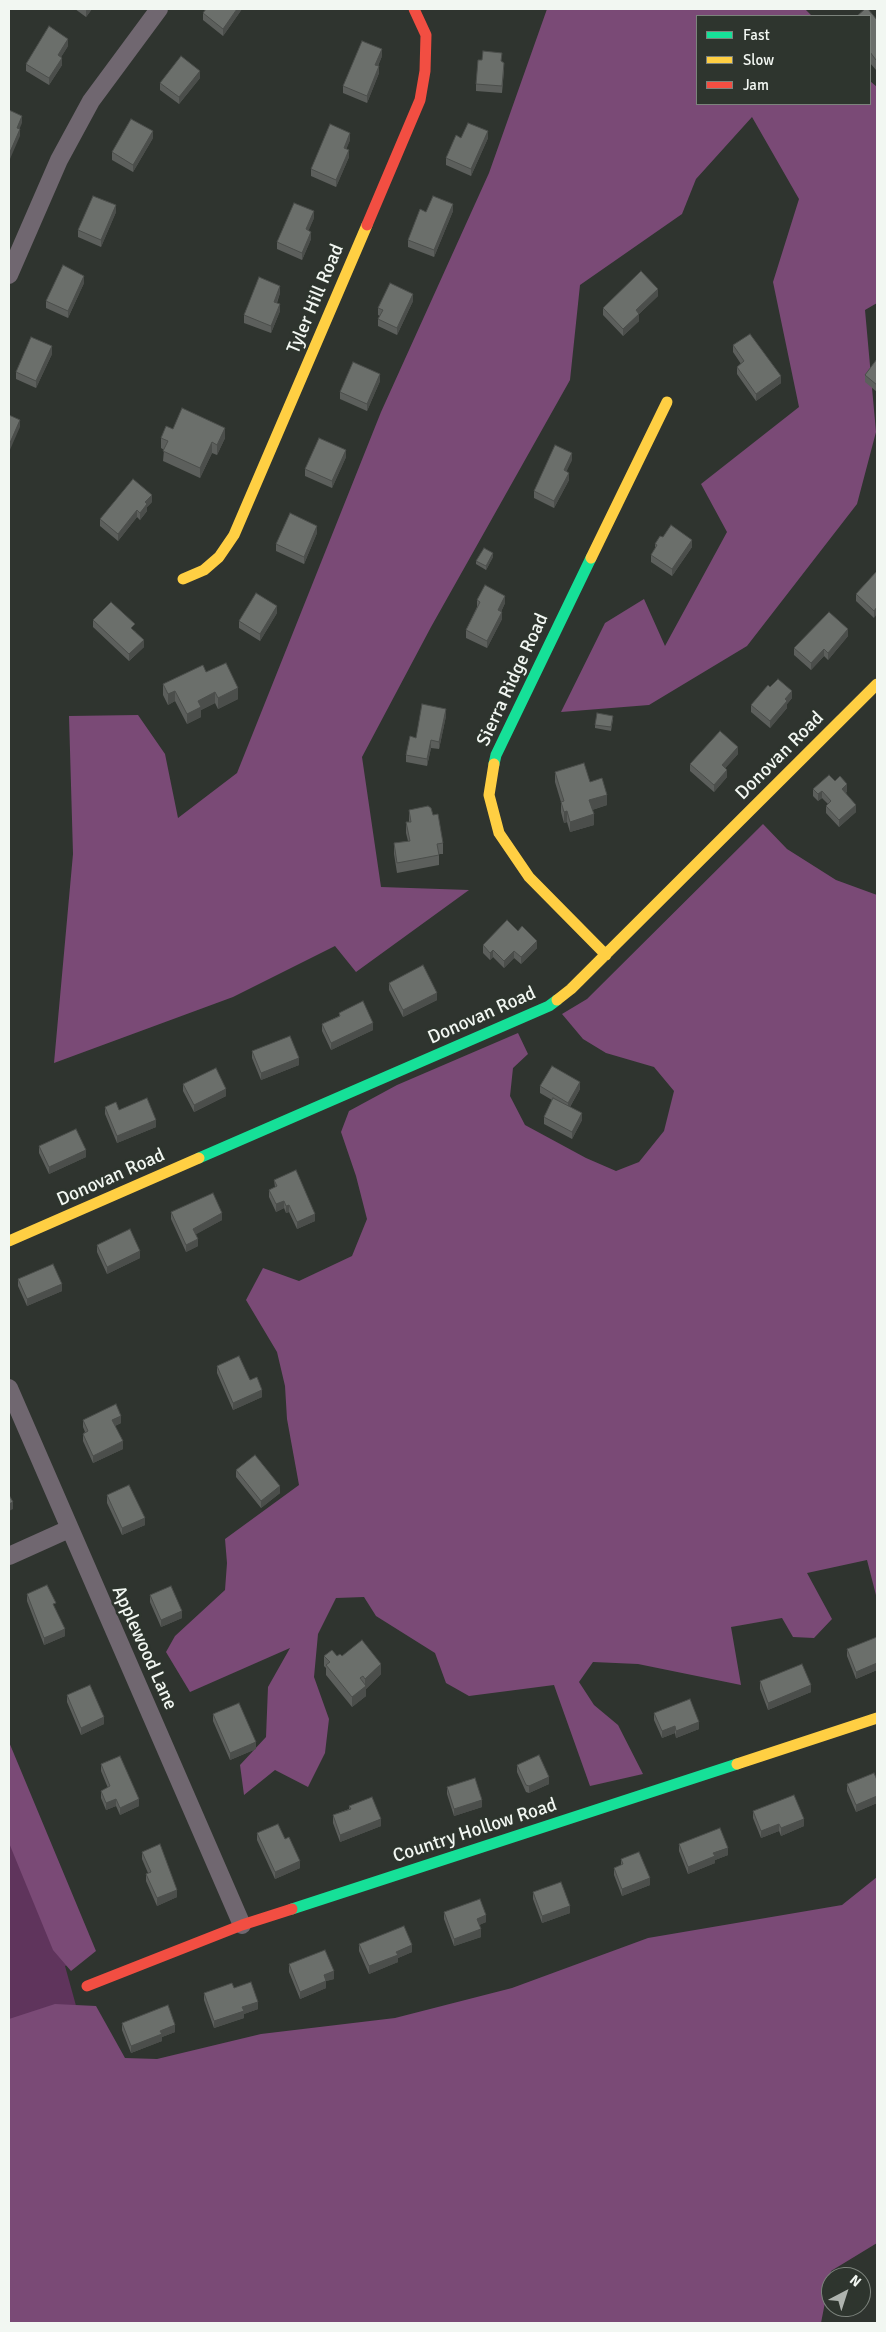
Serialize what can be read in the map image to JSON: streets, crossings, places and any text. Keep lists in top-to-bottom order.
{
  "streets": {
    "street": [
      "Tyler Hill Road",
      "Sierra Ridge Road",
      "Donovan Road",
      "Applewood Lane",
      "Country Hollow Road"
    ]
  },
  "crossings": [
    ["Sierra Ridge Road", "Donovan Road"],
    ["Applewood Lane", "Country Hollow Road"]
  ],
  "legend": ["Fast", "Slow", "Jam"],
  "north": "top right"
}
